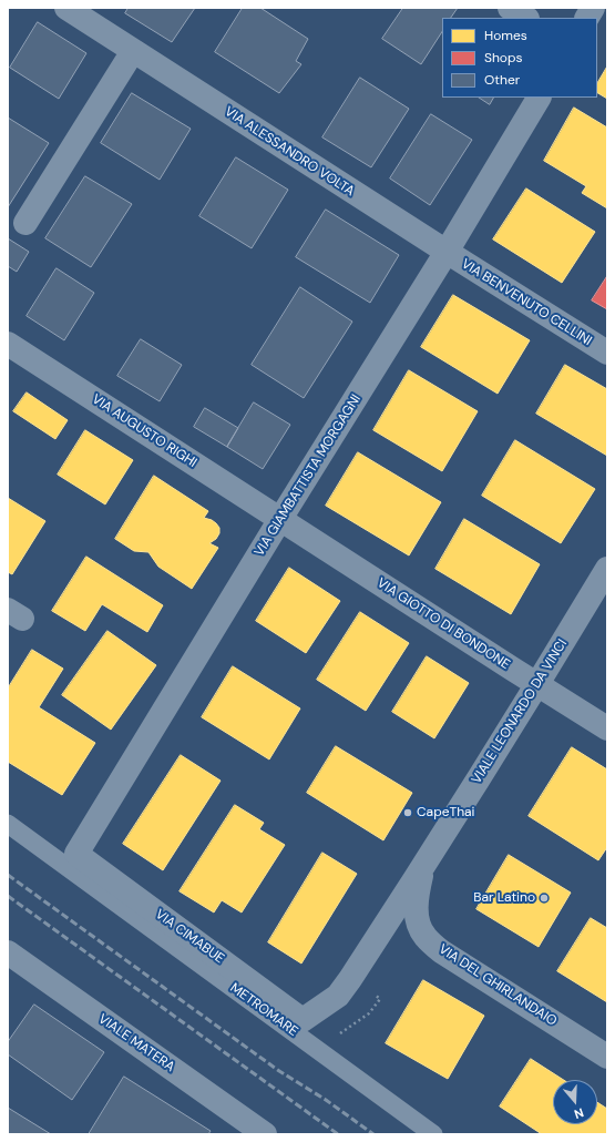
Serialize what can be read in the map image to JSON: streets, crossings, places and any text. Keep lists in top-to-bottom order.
{
  "streets": {
    "street": [
      "VIA ALESSANDRO VOLTA",
      "VIA BENVENUTO CELLINI",
      "VIA AUGUSTO RIGHI",
      "VIA GIAMBATTISTA MORGAGNI",
      "VIA GIOTTO DI BONDONE",
      "VIALE LEONARDO DA VINCI",
      "VIA CIMABUE",
      "VIA DEL GHIRLANDAIO",
      "VIALE MATERA"
    ],
    "lane": ["METROMARE"]
  },
  "crossings": [
    ["VIA ALESSANDRO VOLTA", "VIA BENVENUTO CELLINI"],
    ["VIA ALESSANDRO VOLTA", "VIA GIAMBATTISTA MORGAGNI"],
    ["VIA BENVENUTO CELLINI", "VIA GIAMBATTISTA MORGAGNI"],
    ["VIA AUGUSTO RIGHI", "VIA GIAMBATTISTA MORGAGNI"],
    ["VIA AUGUSTO RIGHI", "VIA GIOTTO DI BONDONE"],
    ["VIA GIAMBATTISTA MORGAGNI", "VIA GIOTTO DI BONDONE"],
    ["VIA GIAMBATTISTA MORGAGNI", "VIA CIMABUE"],
    ["VIA GIOTTO DI BONDONE", "VIALE LEONARDO DA VINCI"],
    ["VIALE LEONARDO DA VINCI", "VIA CIMABUE"],
    ["VIALE LEONARDO DA VINCI", "VIA DEL GHIRLANDAIO"]
  ],
  "places": ["CapeThai", "Bar Latino"],
  "legend": ["Homes", "Shops", "Other"],
  "north": "bottom"
}
